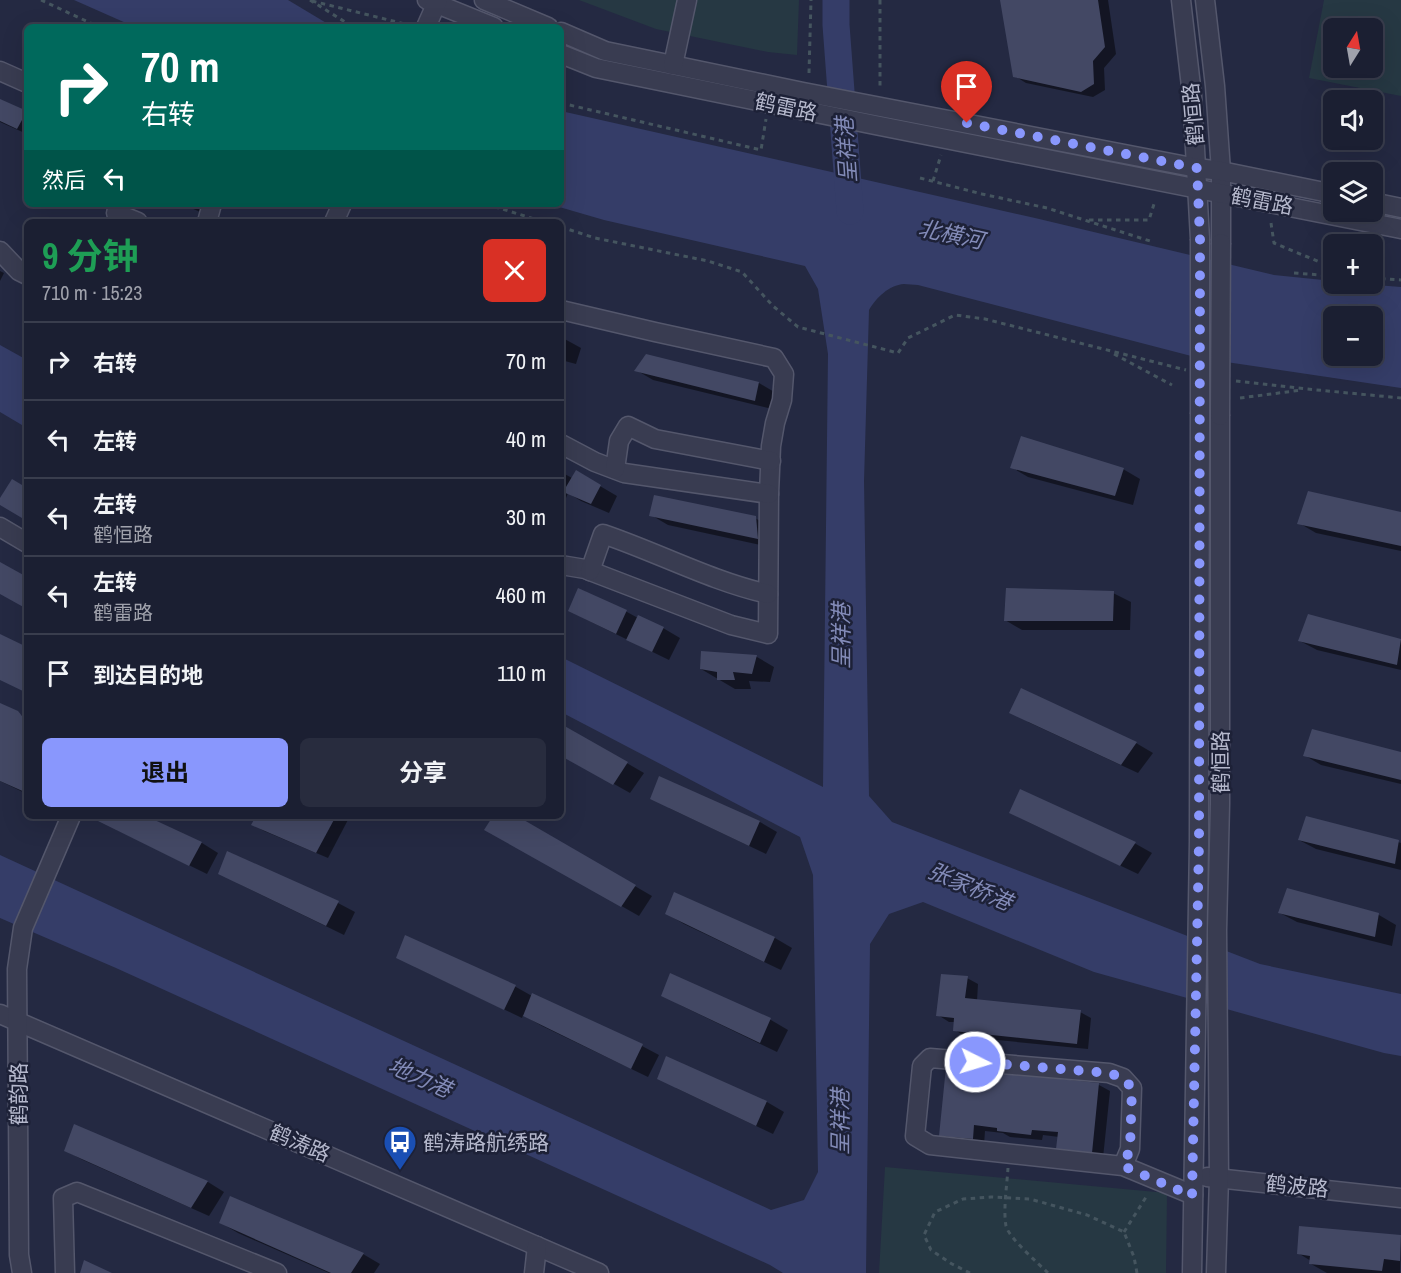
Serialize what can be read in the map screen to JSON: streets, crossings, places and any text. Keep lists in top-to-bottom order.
{
  "streets": {
    "street": [
      "鹤雷路",
      "鹤恒路",
      "鹤韵路",
      "鹤涛路",
      "鹤波路"
    ]
  },
  "crossings": [
    ["鹤雷路", "鹤恒路"],
    ["鹤恒路", "鹤波路"],
    ["鹤韵路", "鹤涛路"]
  ],
  "water": [
    "呈祥港",
    "北横河",
    "张家桥港",
    "地力港"
  ],
  "places": {
    "bus stop": ["鹤涛路航绣路"]
  },
  "north": "top",
  "page": {
    "map_buttons": ["+", "−"],
    "turn": ["70 m", "右转"],
    "then": "然后",
    "heading": ["9 分钟", "710 m · 15:23"],
    "list": [
      {
        "name": "右转",
        "value": "70 m"
      },
      {
        "name": "左转",
        "value": "40 m"
      },
      {
        "name": "左转",
        "note": "鹤恒路",
        "value": "30 m"
      },
      {
        "name": "左转",
        "note": "鹤雷路",
        "value": "460 m"
      },
      {
        "name": "到达目的地",
        "value": "110 m"
      }
    ],
    "buttons": ["退出", "分享"]
  }
}
